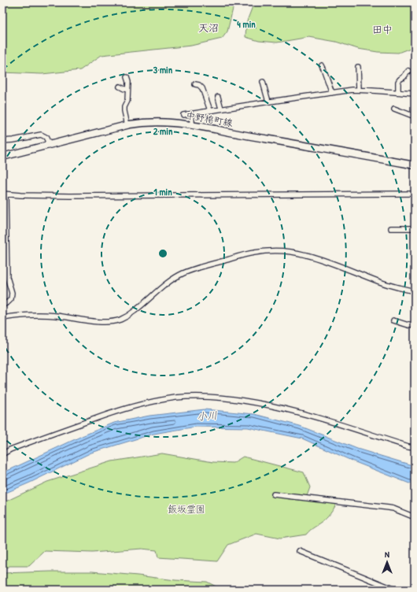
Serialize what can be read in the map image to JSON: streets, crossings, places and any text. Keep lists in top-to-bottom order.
{
  "streets": {
    "main road": ["中野梍町線"]
  },
  "districts": ["天沼", "田中"],
  "water": ["小川"],
  "parks": ["飯坂霊園"],
  "north": "top",
  "rings": [
    "4 min",
    "3 min",
    "2 min",
    "1 min"
  ]
}
